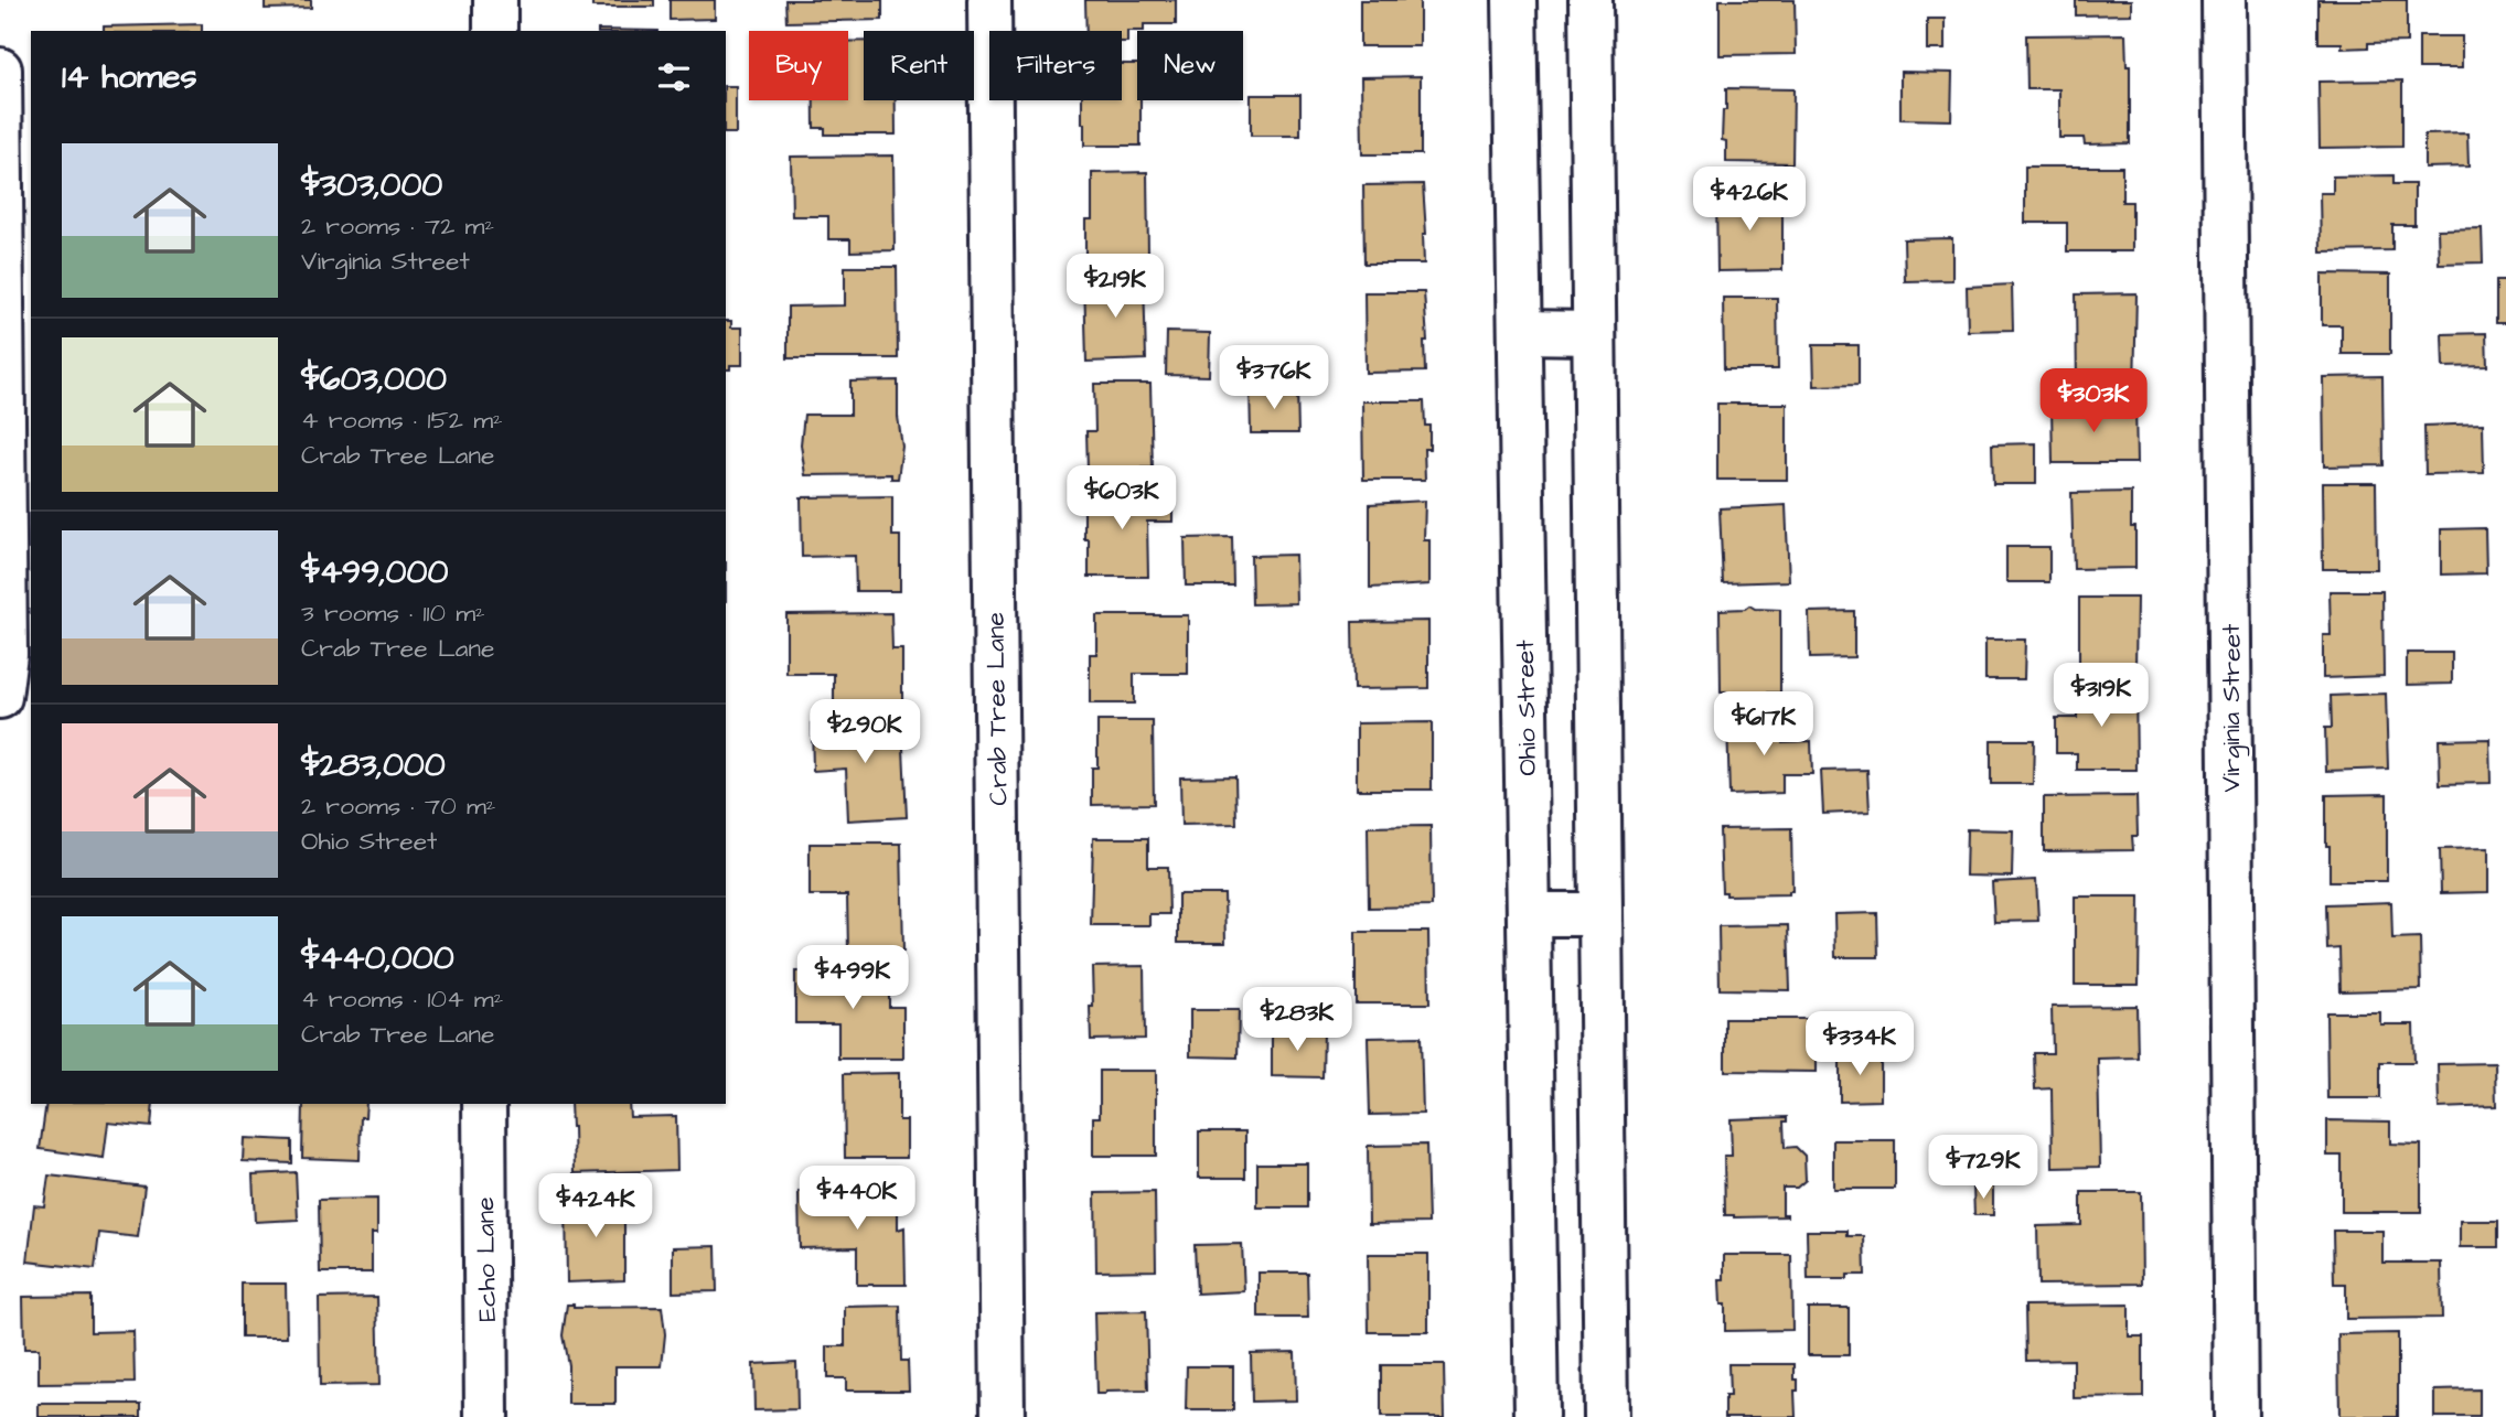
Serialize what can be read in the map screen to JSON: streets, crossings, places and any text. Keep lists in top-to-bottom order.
{
  "streets": {
    "street": [
      "Ohio Street",
      "Virginia Street",
      "Crab Tree Lane",
      "Echo Lane"
    ]
  },
  "page": {
    "chip": [
      "Buy",
      "Rent",
      "Filters",
      "New"
    ],
    "heading": "14 homes",
    "list": [
      {
        "name": "$303,000",
        "note": "2 rooms · 72 m² · Virginia Street"
      },
      {
        "name": "$603,000",
        "note": "4 rooms · 152 m² · Crab Tree Lane"
      },
      {
        "name": "$499,000",
        "note": "3 rooms · 110 m² · Crab Tree Lane"
      },
      {
        "name": "$283,000",
        "note": "2 rooms · 70 m² · Ohio Street"
      },
      {
        "name": "$440,000",
        "note": "4 rooms · 104 m² · Crab Tree Lane"
      }
    ],
    "price": [
      "$426K",
      "$219K",
      "$376K",
      "$303K",
      "$603K",
      "$319K",
      "$617K",
      "$290K",
      "$499K",
      "$283K",
      "$334K",
      "$729K",
      "$440K",
      "$424K"
    ]
  }
}
